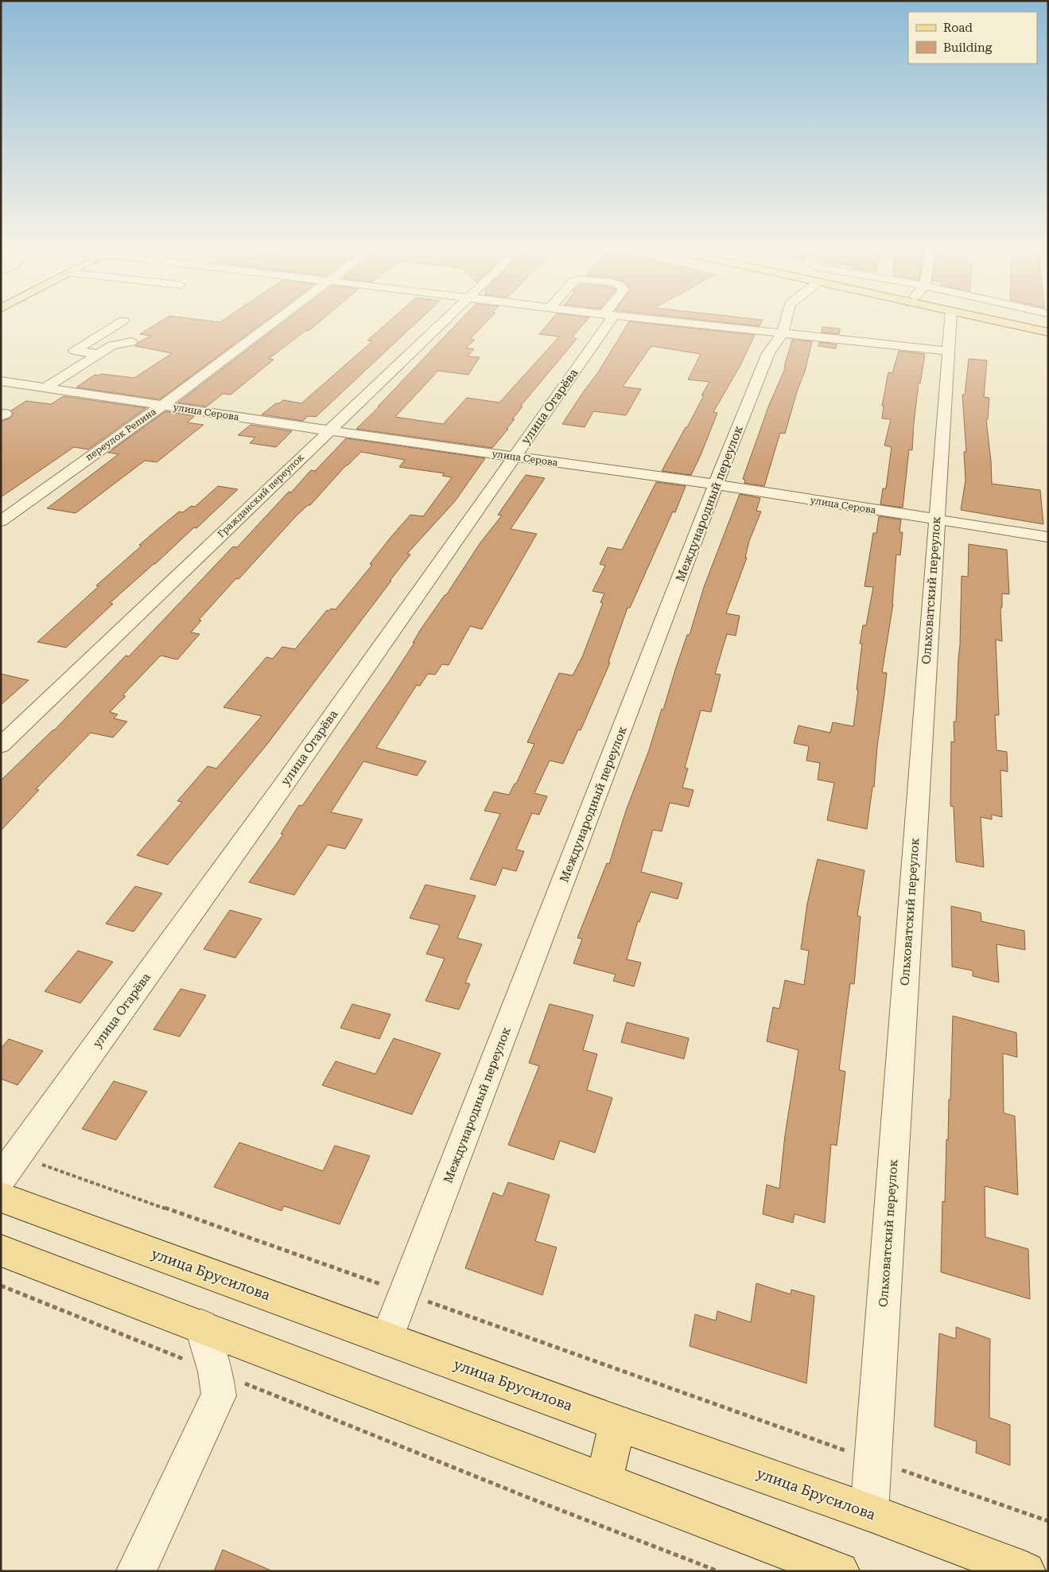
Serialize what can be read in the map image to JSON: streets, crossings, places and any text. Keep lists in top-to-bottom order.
{
  "streets": {
    "main road": ["улица Брусилова"],
    "street": [
      "улица Огарёва",
      "улица Серова",
      "переулок Репина",
      "Гражданский переулок",
      "Международный переулок",
      "Ольховатский переулок"
    ]
  },
  "crossings": [
    ["улица Огарёва", "улица Серова"],
    ["улица Серова", "переулок Репина"],
    ["улица Серова", "Гражданский переулок"],
    ["улица Серова", "Международный переулок"],
    ["улица Серова", "Ольховатский переулок"],
    ["Международный переулок", "улица Брусилова"],
    ["Ольховатский переулок", "улица Брусилова"]
  ],
  "legend": ["Road", "Building"]
}
